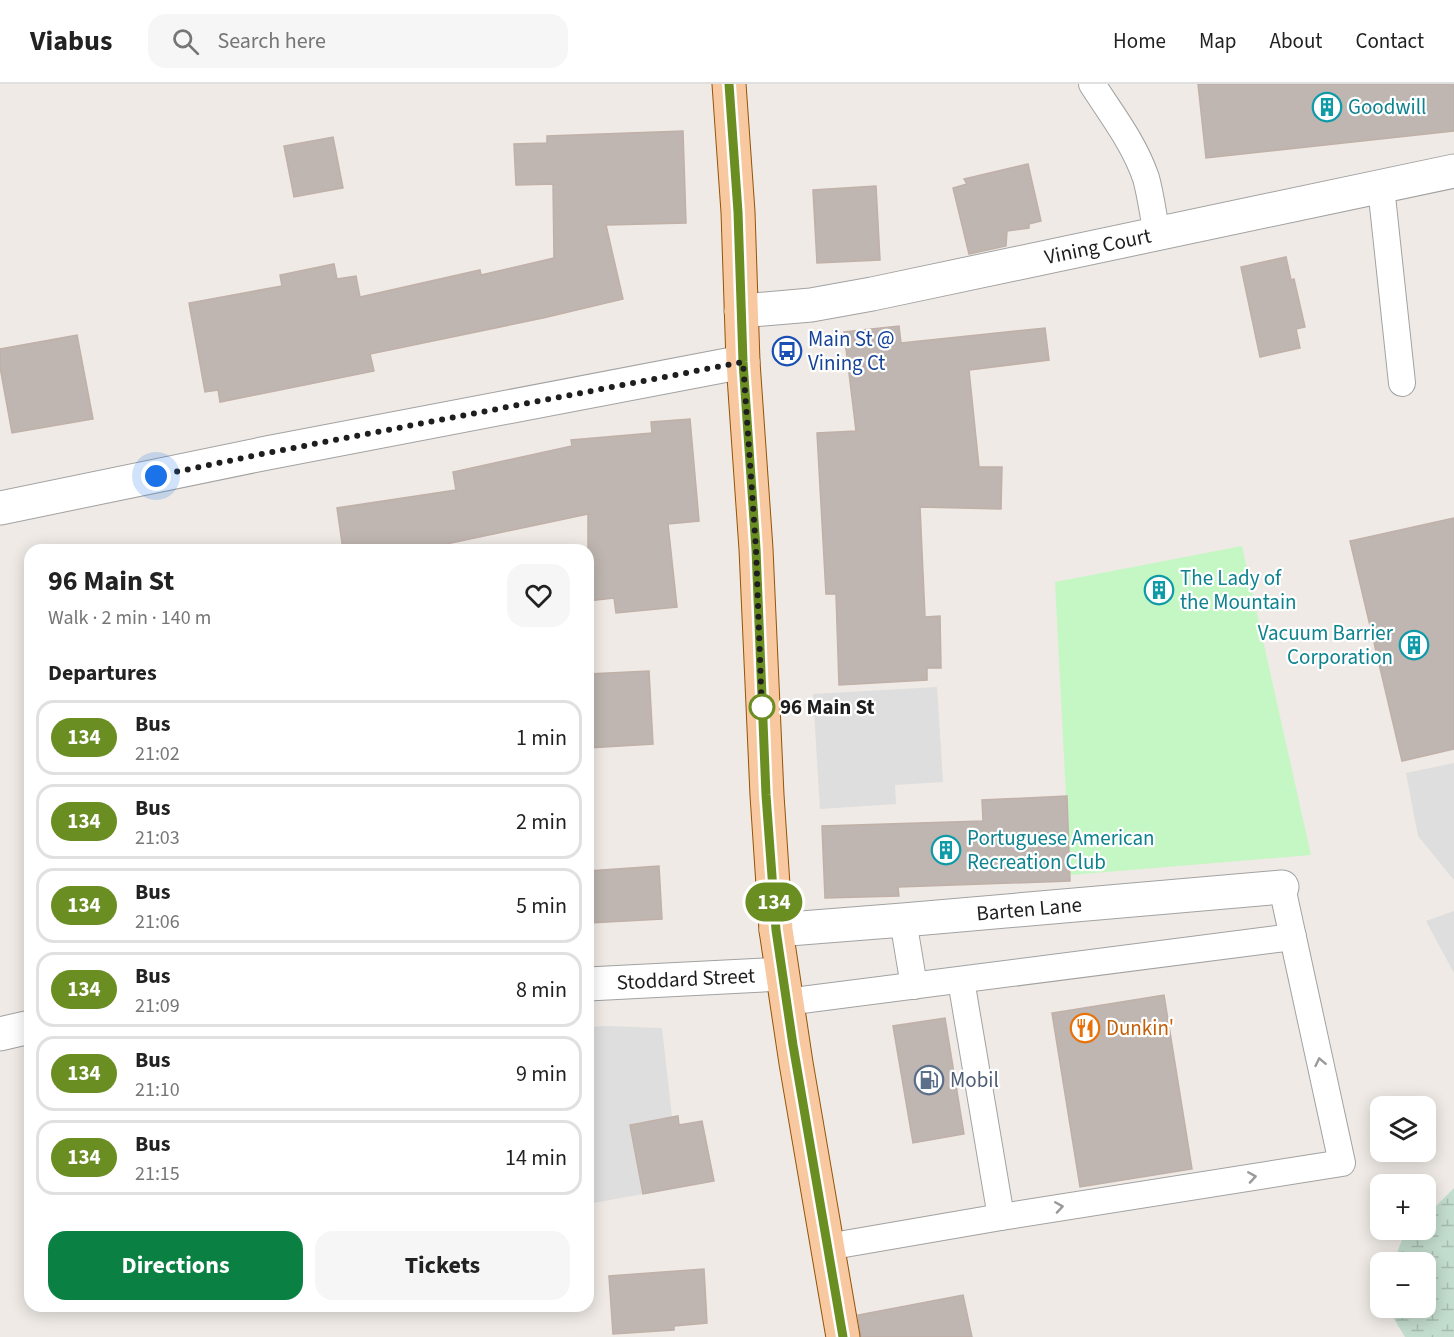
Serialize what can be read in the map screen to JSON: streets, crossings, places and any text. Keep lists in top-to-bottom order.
{
  "streets": {
    "street": ["Vining Court", "Barten Lane", "Stoddard Street"]
  },
  "places": {
    "building": [
      "Goodwill",
      "The Lady of the Mountain",
      "Vacuum Barrier Corporation",
      "Portuguese American Recreation Club"
    ],
    "bus stop": ["Main St @ Vining Ct"],
    "other": ["96 Main St"],
    "restaurant": ["Dunkin'"],
    "fuel station": ["Mobil"]
  },
  "lines": ["bus line 134"],
  "page": {
    "header": "Viabus",
    "search": "Search here",
    "nav": [
      "Home",
      "Map",
      "About",
      "Contact"
    ],
    "on_map": "134",
    "heading": [
      ["96 Main St", "Walk · 2 min · 140 m"],
      "Departures"
    ],
    "list": [
      {
        "mark": "134",
        "name": "Bus",
        "note": "21:02",
        "value": "1 min"
      },
      {
        "mark": "134",
        "name": "Bus",
        "note": "21:03",
        "value": "2 min"
      },
      {
        "mark": "134",
        "name": "Bus",
        "note": "21:06",
        "value": "5 min"
      },
      {
        "mark": "134",
        "name": "Bus",
        "note": "21:09",
        "value": "8 min"
      },
      {
        "mark": "134",
        "name": "Bus",
        "note": "21:10",
        "value": "9 min"
      },
      {
        "mark": "134",
        "name": "Bus",
        "note": "21:15",
        "value": "14 min"
      }
    ],
    "map_buttons": ["+", "−"],
    "buttons": ["Directions", "Tickets"]
  }
}
